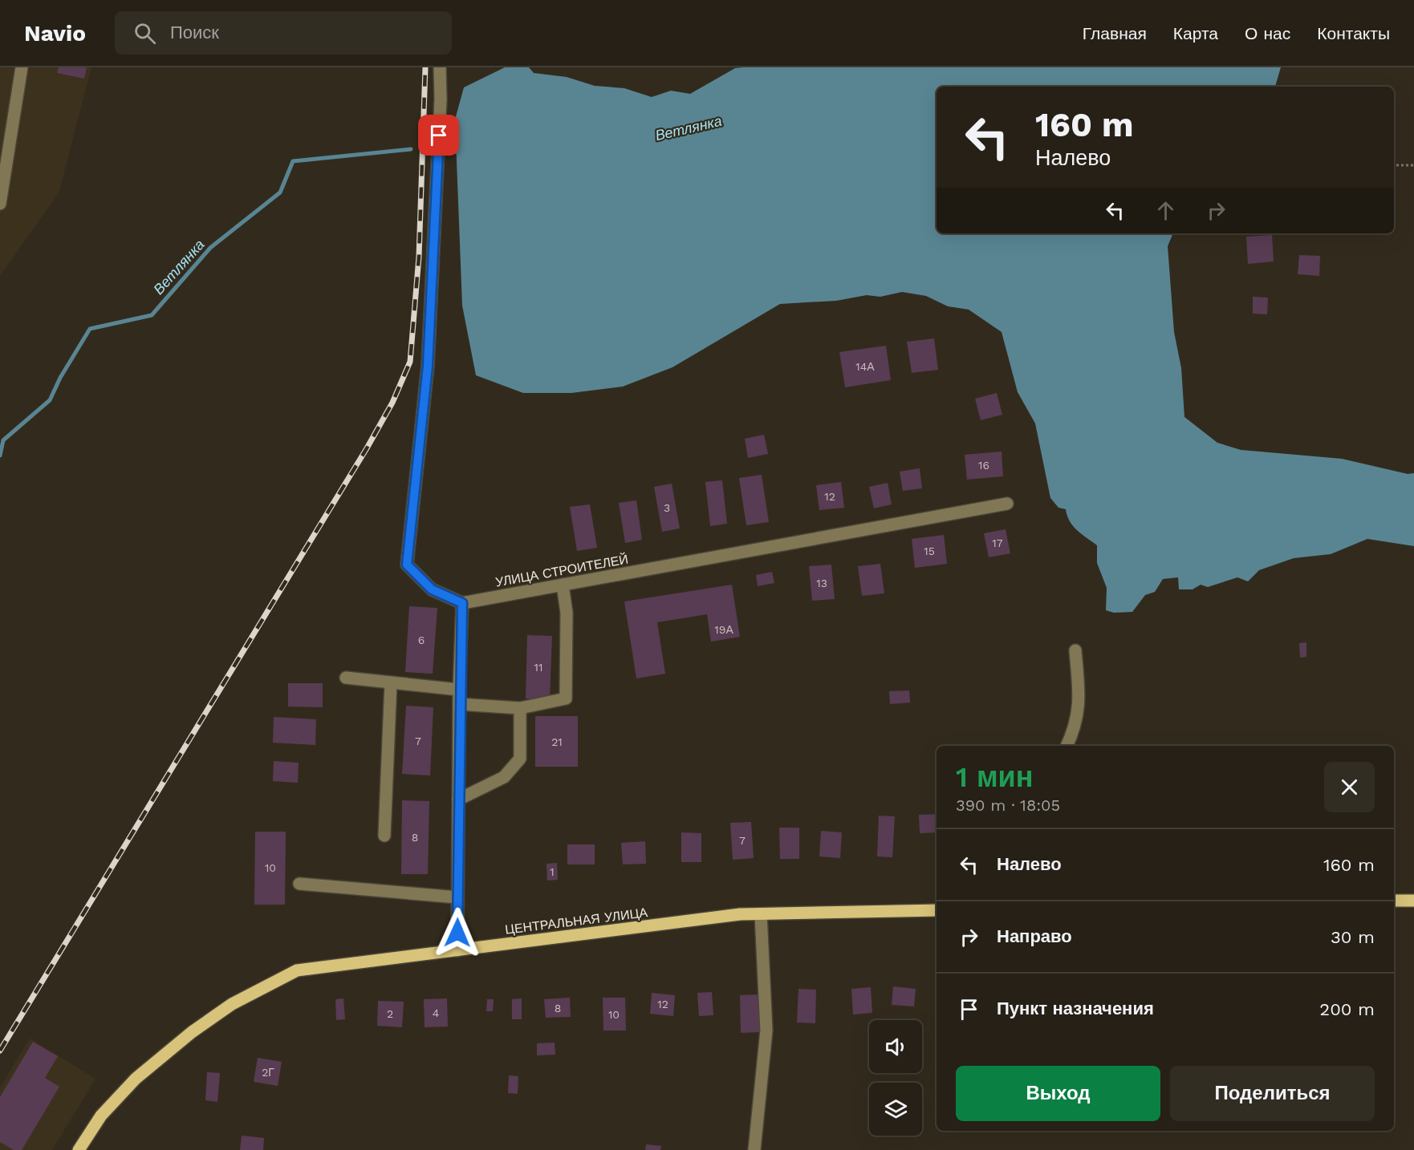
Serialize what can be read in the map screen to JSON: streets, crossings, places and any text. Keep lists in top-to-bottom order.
{
  "streets": {
    "main road": ["ЦЕНТРАЛЬНАЯ УЛИЦА"],
    "street": ["УЛИЦА СТРОИТЕЛЕЙ"]
  },
  "water": ["Ветлянка"],
  "house_numbers": [
    "14А",
    "16",
    "12",
    "3",
    "17",
    "15",
    "13",
    "19А",
    "6",
    "11",
    "7",
    "21",
    "8",
    "7",
    "10",
    "1",
    "12",
    "8",
    "4",
    "2",
    "10",
    "2Г"
  ],
  "page": {
    "header": "Navio",
    "search": "Поиск",
    "nav": [
      "Главная",
      "Карта",
      "О нас",
      "Контакты"
    ],
    "turn": ["160 m", "Налево"],
    "heading": ["1 мин", "390 m · 18:05"],
    "list": [
      {
        "name": "Налево",
        "value": "160 m"
      },
      {
        "name": "Направо",
        "value": "30 m"
      },
      {
        "name": "Пункт назначения",
        "value": "200 m"
      }
    ],
    "buttons": ["Выход", "Поделиться"]
  }
}
